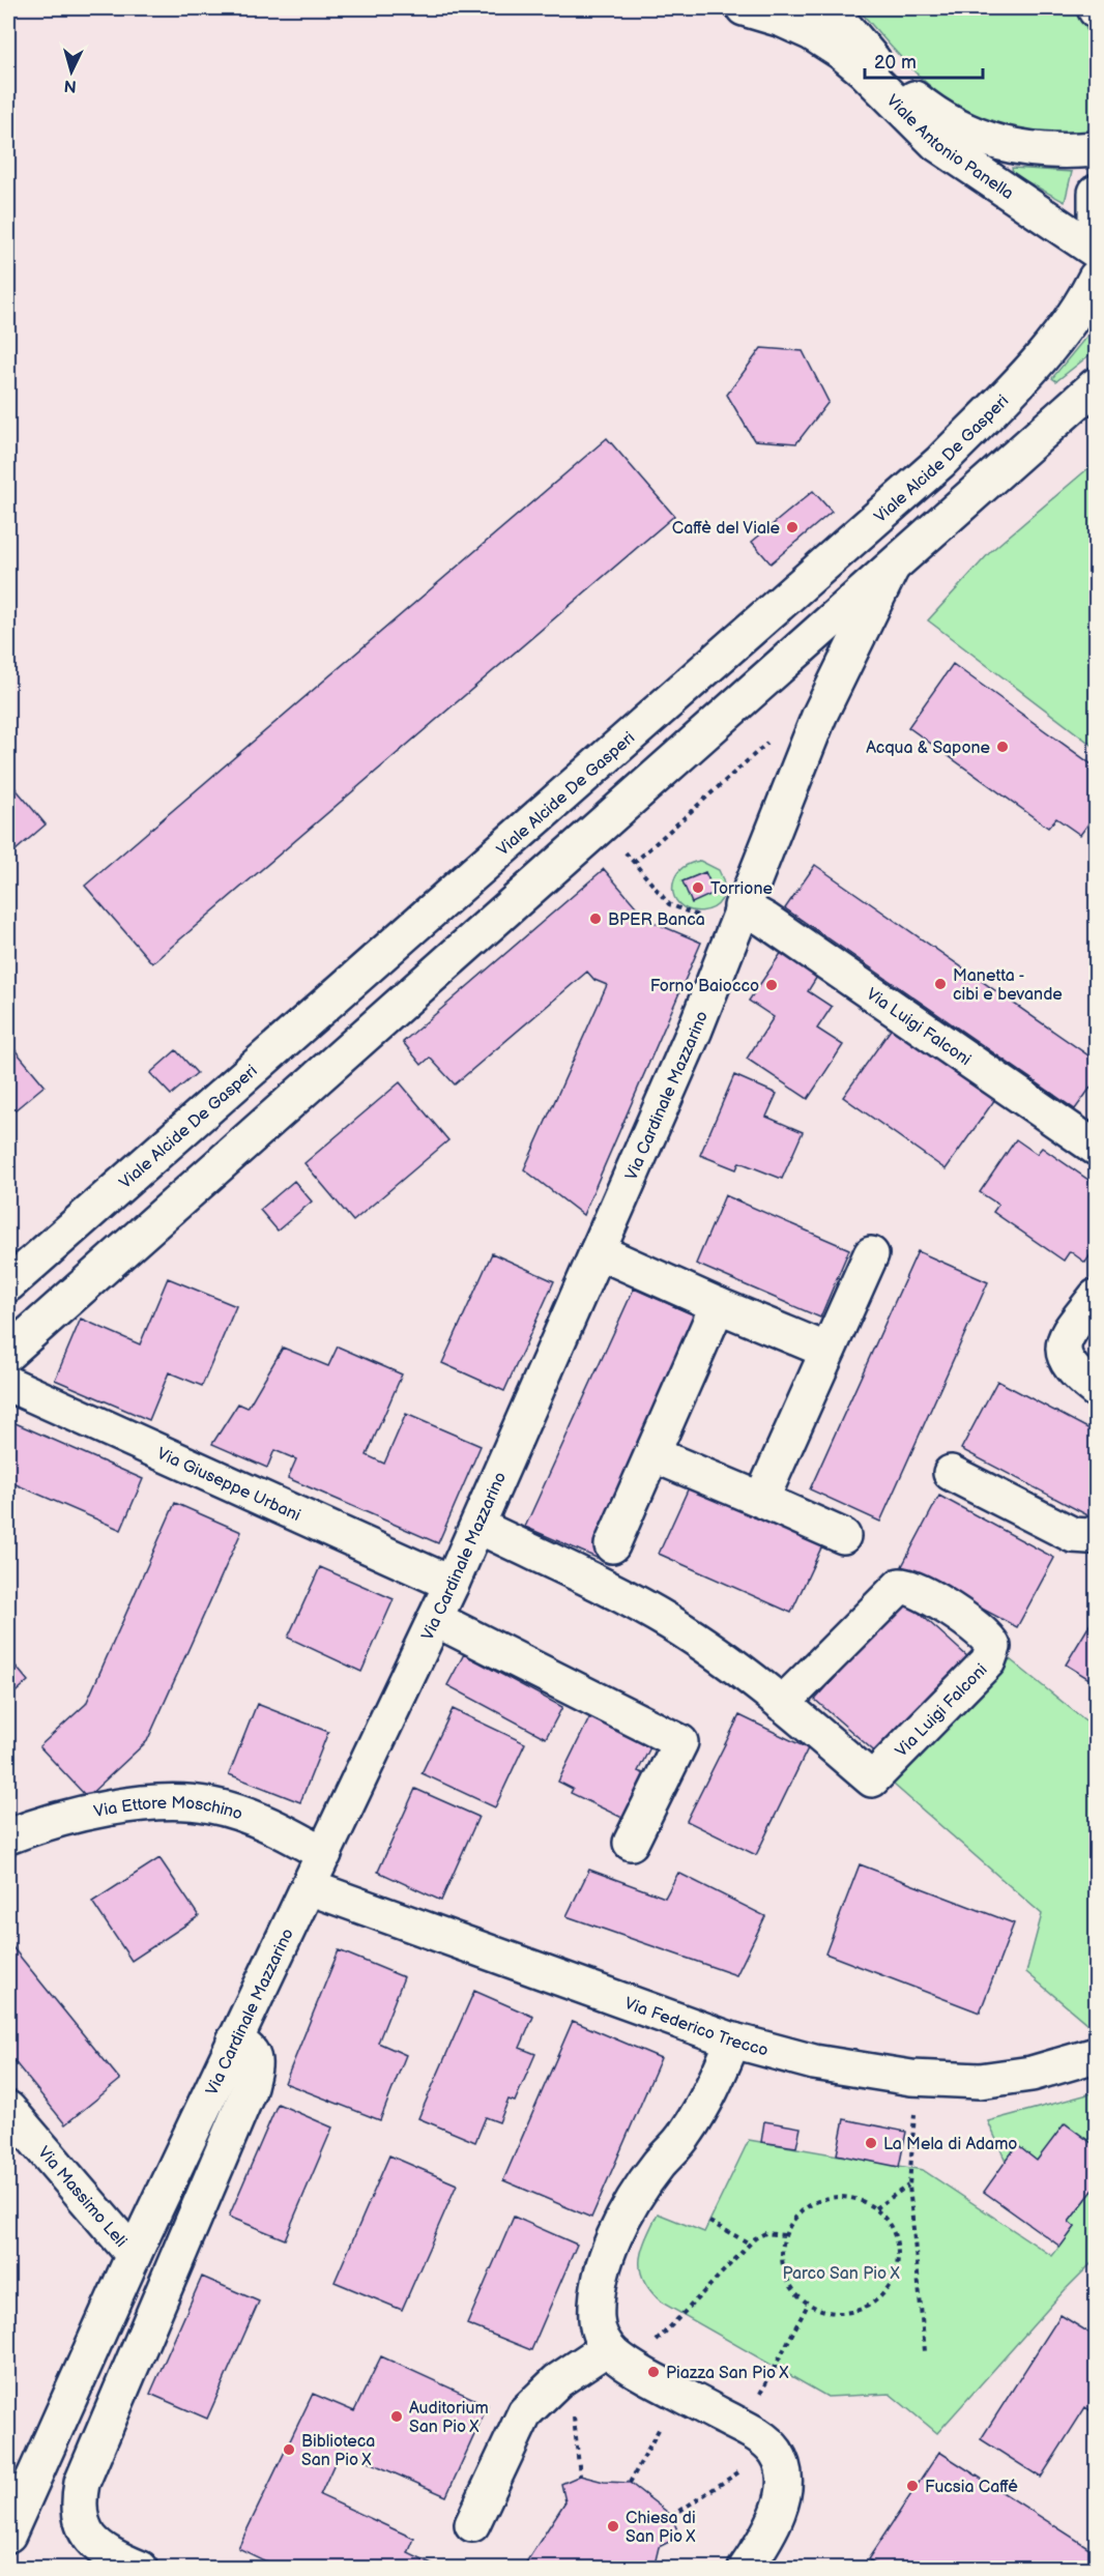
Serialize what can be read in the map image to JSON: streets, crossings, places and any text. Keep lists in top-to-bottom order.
{
  "streets": {
    "street": [
      "Viale Antonio Panella",
      "Viale Alcide De Gasperi",
      "Via Luigi Falconi",
      "Via Cardinale Mazzarino",
      "Via Giuseppe Urbani",
      "Via Ettore Moschino",
      "Via Federico Trecco",
      "Via Massimo Leli"
    ]
  },
  "crossings": [
    ["Via Luigi Falconi", "Via Cardinale Mazzarino"],
    ["Via Cardinale Mazzarino", "Via Giuseppe Urbani"],
    ["Via Cardinale Mazzarino", "Via Ettore Moschino"],
    ["Via Cardinale Mazzarino", "Via Federico Trecco"],
    ["Via Cardinale Mazzarino", "Via Massimo Leli"]
  ],
  "parks": ["Parco San Pio X"],
  "places": [
    "Caffè del Viale",
    "Acqua & Sapone",
    "Torrione",
    "BPER Banca",
    "Manetta - cibi e bevande",
    "Forno Baiocco",
    "La Mela di Adamo",
    "Piazza San Pio X",
    "Auditorium San Pio X",
    "Biblioteca San Pio X",
    "Fucsia Caffé",
    "Chiesa di San Pio X"
  ],
  "scale_bar": "20 m",
  "north": "bottom"
}
